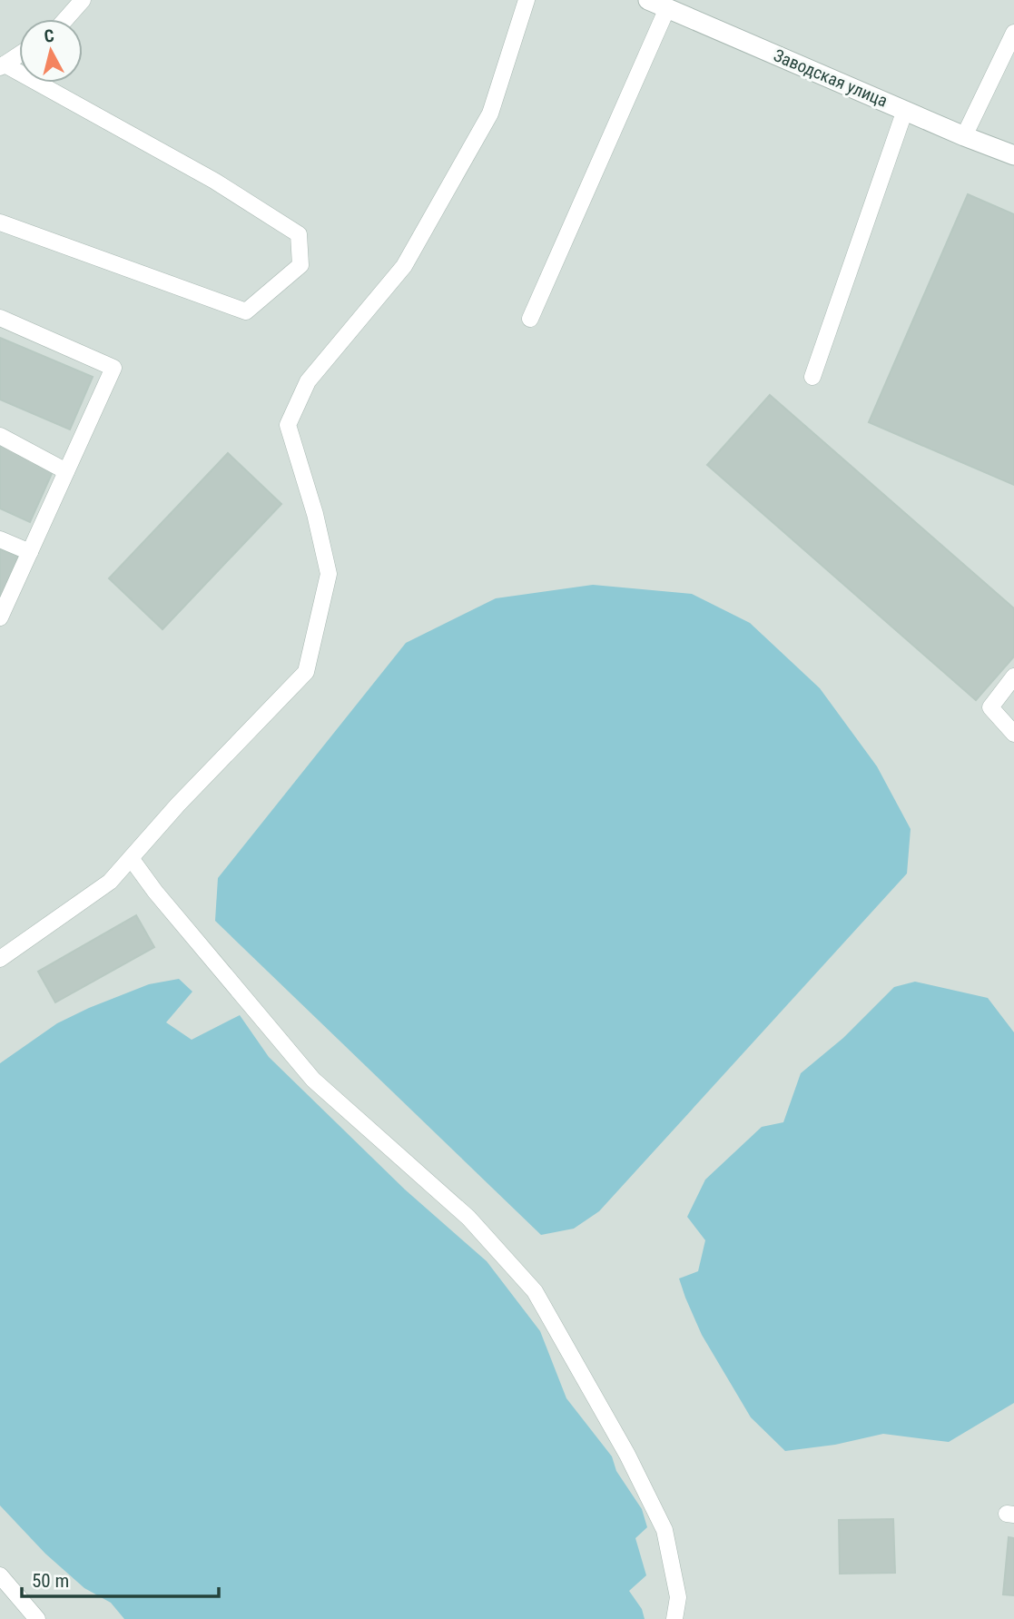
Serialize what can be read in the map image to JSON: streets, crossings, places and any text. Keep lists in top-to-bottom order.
{
  "streets": {
    "street": ["Заводская улица"]
  },
  "scale_bar": "50 m",
  "north": "top"
}
